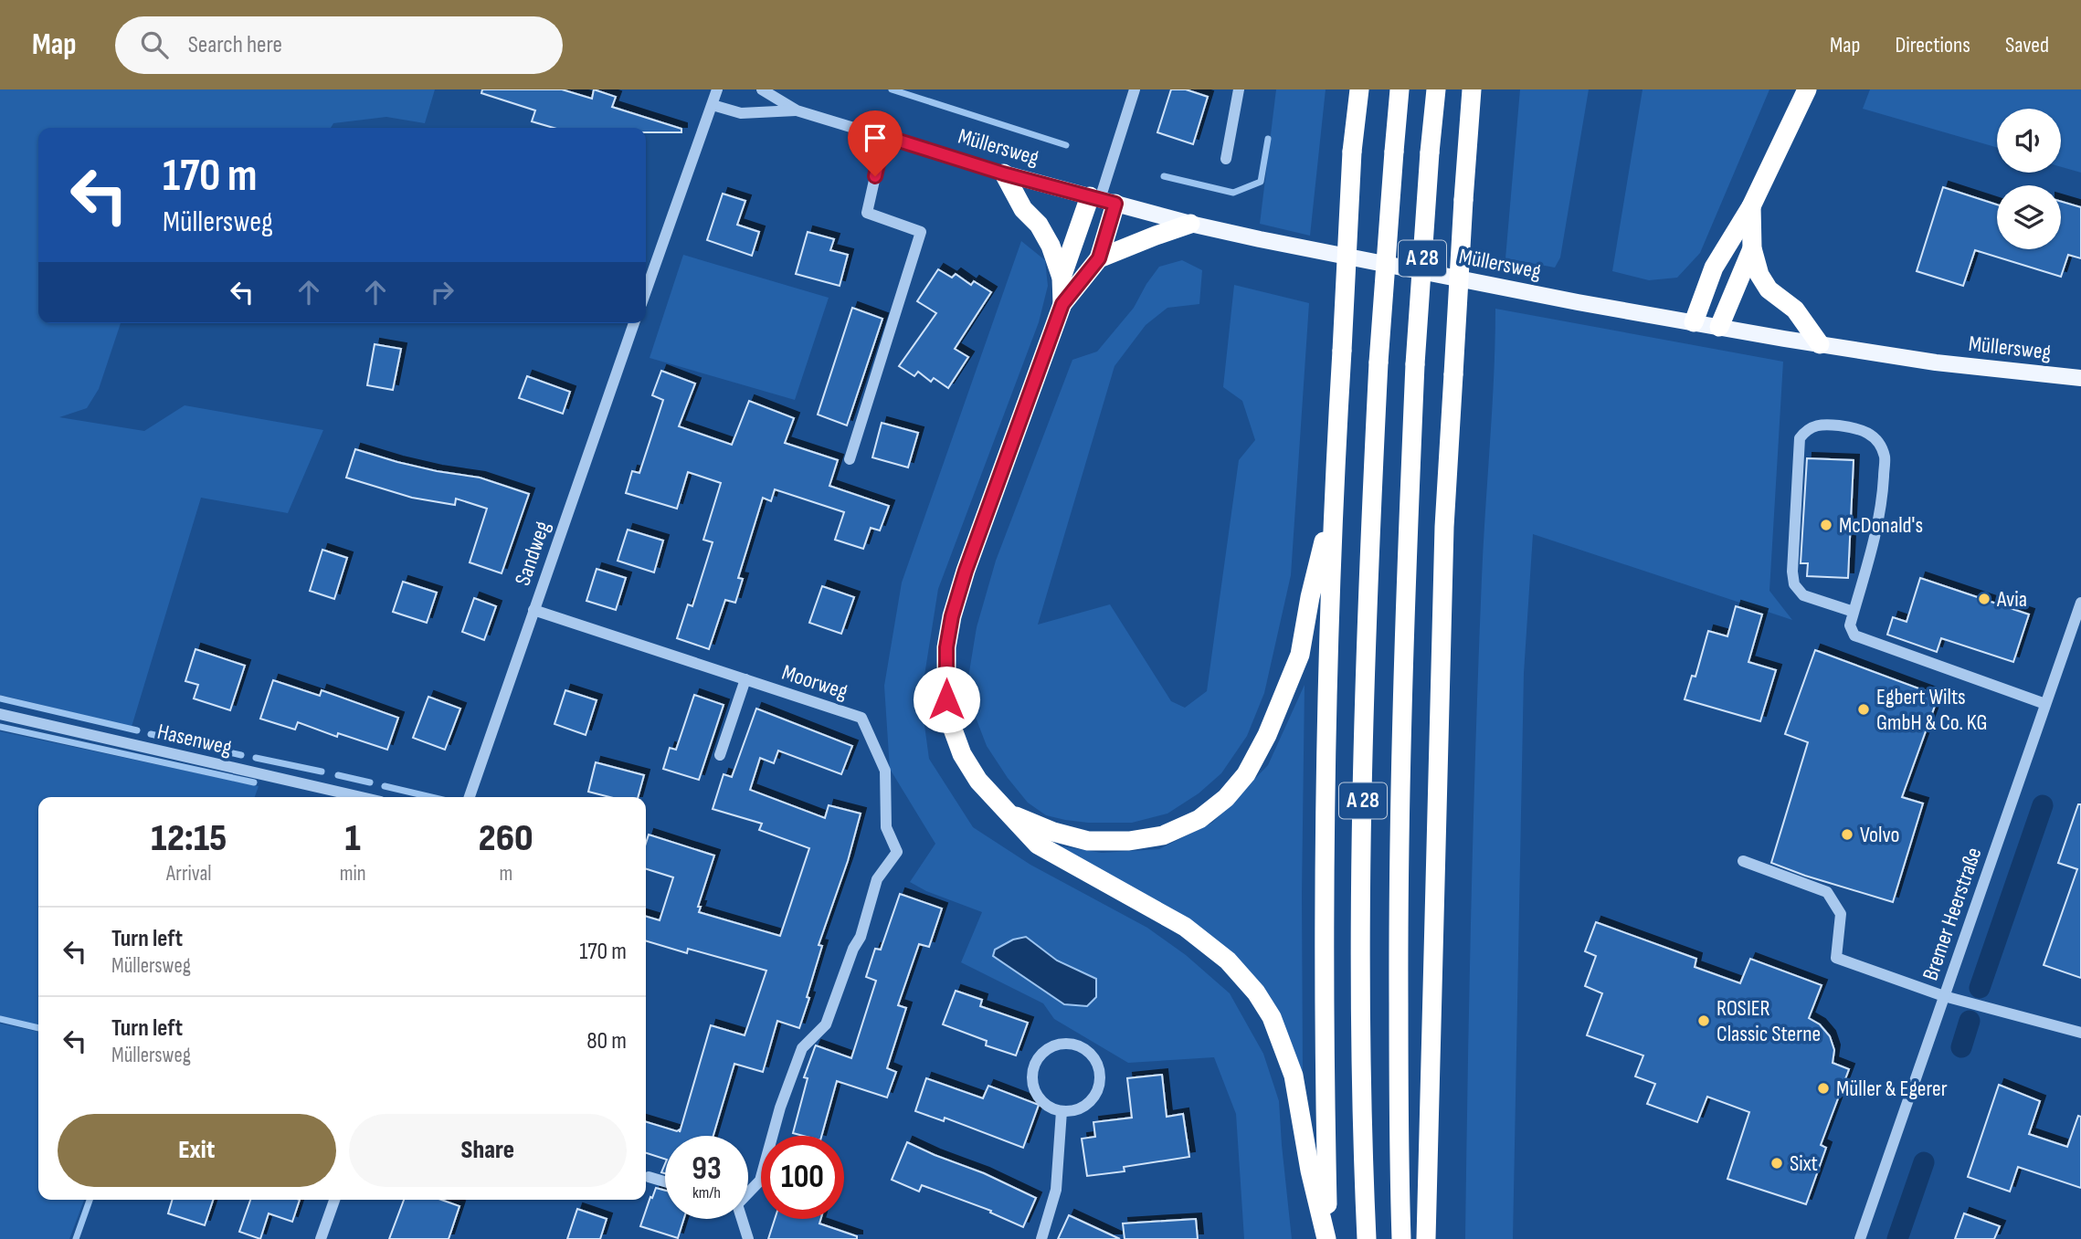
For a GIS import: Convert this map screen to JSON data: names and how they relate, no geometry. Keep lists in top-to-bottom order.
{
  "streets": {
    "highway": ["A 28"],
    "main road": ["Müllersweg"],
    "street": [
      "Sandweg",
      "Moorweg",
      "Hasenweg",
      "Bremer Heerstraße"
    ]
  },
  "crossings": [
    ["Sandweg", "Moorweg"]
  ],
  "places": [
    "McDonald's",
    "Avia",
    "Egbert Wilts GmbH & Co. KG",
    "Volvo",
    "ROSIER Classic Sterne",
    "Müller & Egerer",
    "Sixt"
  ],
  "page": {
    "header": "Map",
    "search": "Search here",
    "nav": ["Map", "Directions", "Saved"],
    "turn": ["170 m", "Müllersweg"],
    "eta": [
      "12:15",
      "Arrival",
      "1",
      "min",
      "260",
      "m"
    ],
    "list": [
      {
        "name": "Turn left",
        "note": "Müllersweg",
        "value": "170 m"
      },
      {
        "name": "Turn left",
        "note": "Müllersweg",
        "value": "80 m"
      }
    ],
    "buttons": ["Exit", "Share"],
    "speed": "93 km/h",
    "limit": "100"
  }
}
